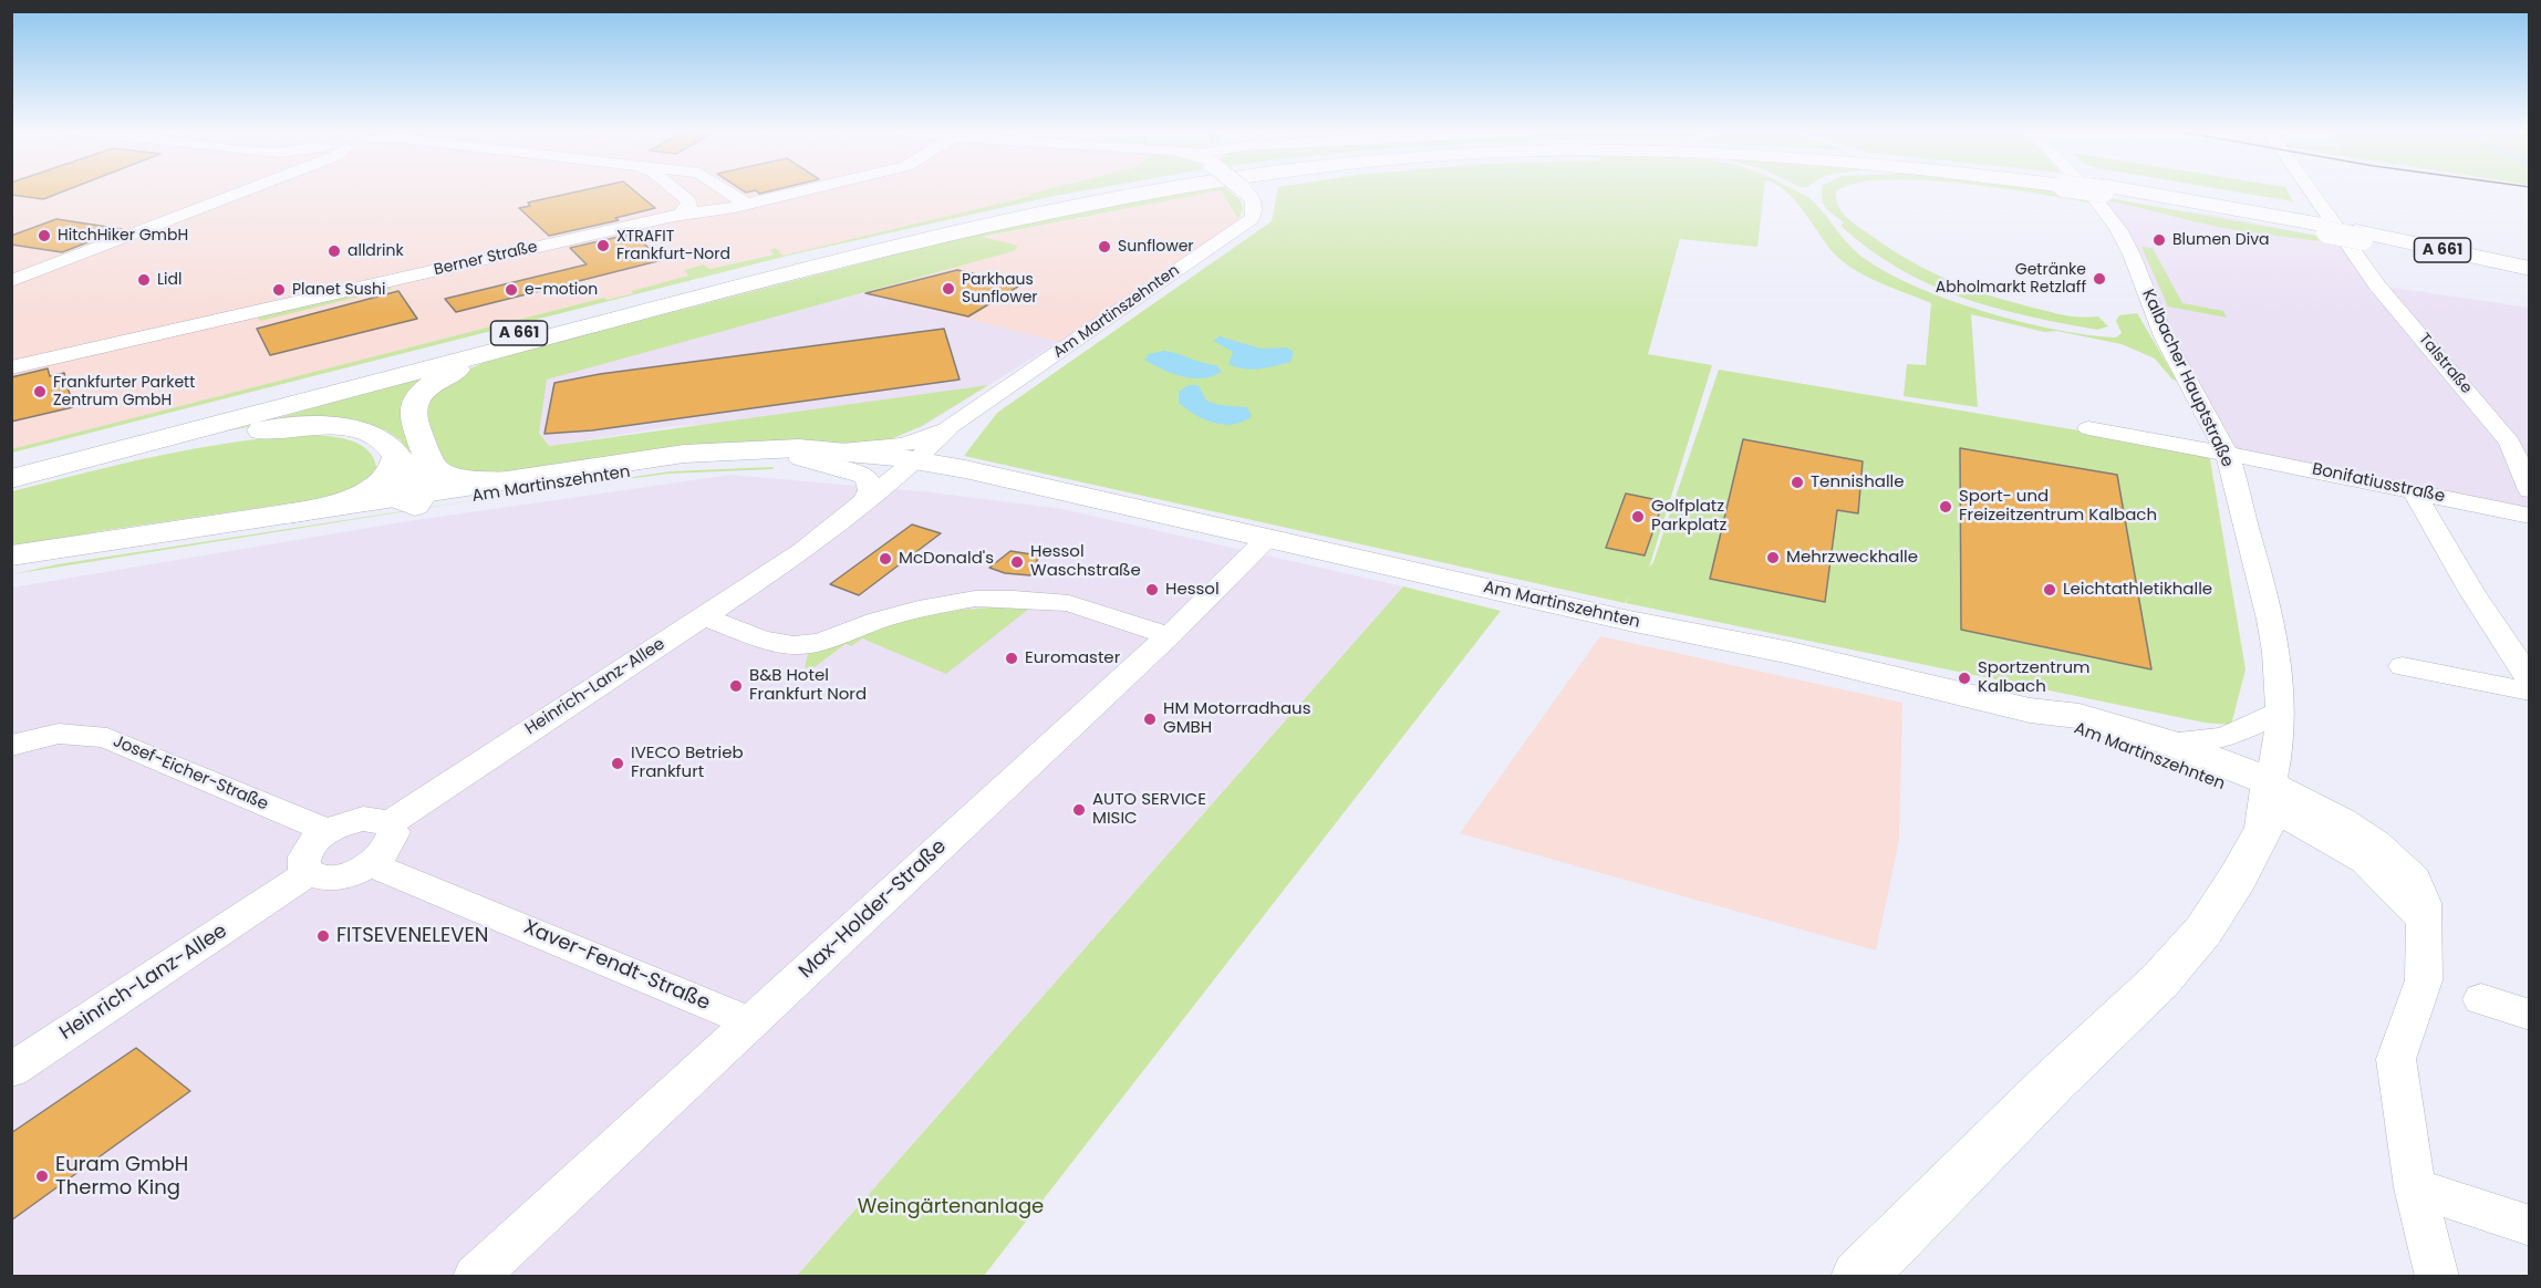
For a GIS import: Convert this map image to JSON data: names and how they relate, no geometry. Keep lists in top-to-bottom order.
{
  "streets": {
    "highway": ["A 661"],
    "main road": ["Am Martinszehnten"],
    "street": [
      "Berner Straße",
      "Talstraße",
      "Kalbacher Hauptstraße",
      "Bonifatiusstraße",
      "Heinrich-Lanz-Allee",
      "Josef-Eicher-Straße",
      "Max-Holder-Straße",
      "Xaver-Fendt-Straße"
    ]
  },
  "crossings": [
    ["A 661", "Am Martinszehnten"],
    ["A 661", "Talstraße"],
    ["Am Martinszehnten", "Kalbacher Hauptstraße"],
    ["Am Martinszehnten", "Heinrich-Lanz-Allee"],
    ["Am Martinszehnten", "Max-Holder-Straße"],
    ["Kalbacher Hauptstraße", "Bonifatiusstraße"],
    ["Max-Holder-Straße", "Xaver-Fendt-Straße"]
  ],
  "parks": ["Weingärtenanlage"],
  "places": [
    "HitchHiker GmbH",
    "Blumen Diva",
    "XTRAFIT Frankfurt-Nord",
    "Sunflower",
    "alldrink",
    "Getränke Abholmarkt Retzlaff",
    "Lidl",
    "Parkhaus Sunflower",
    "Planet Sushi",
    "e-motion",
    "Frankfurter Parkett Zentrum GmbH",
    "Tennishalle",
    "Sport- und Freizeitzentrum Kalbach",
    "Golfplatz Parkplatz",
    "Mehrzweckhalle",
    "McDonald's",
    "Hessol Waschstraße",
    "Hessol",
    "Leichtathletikhalle",
    "Euromaster",
    "Sportzentrum Kalbach",
    "B&B Hotel Frankfurt Nord",
    "HM Motorradhaus GMBH",
    "IVECO Betrieb Frankfurt",
    "AUTO SERVICE MISIC",
    "FITSEVENELEVEN",
    "Euram GmbH Thermo King"
  ]
}
